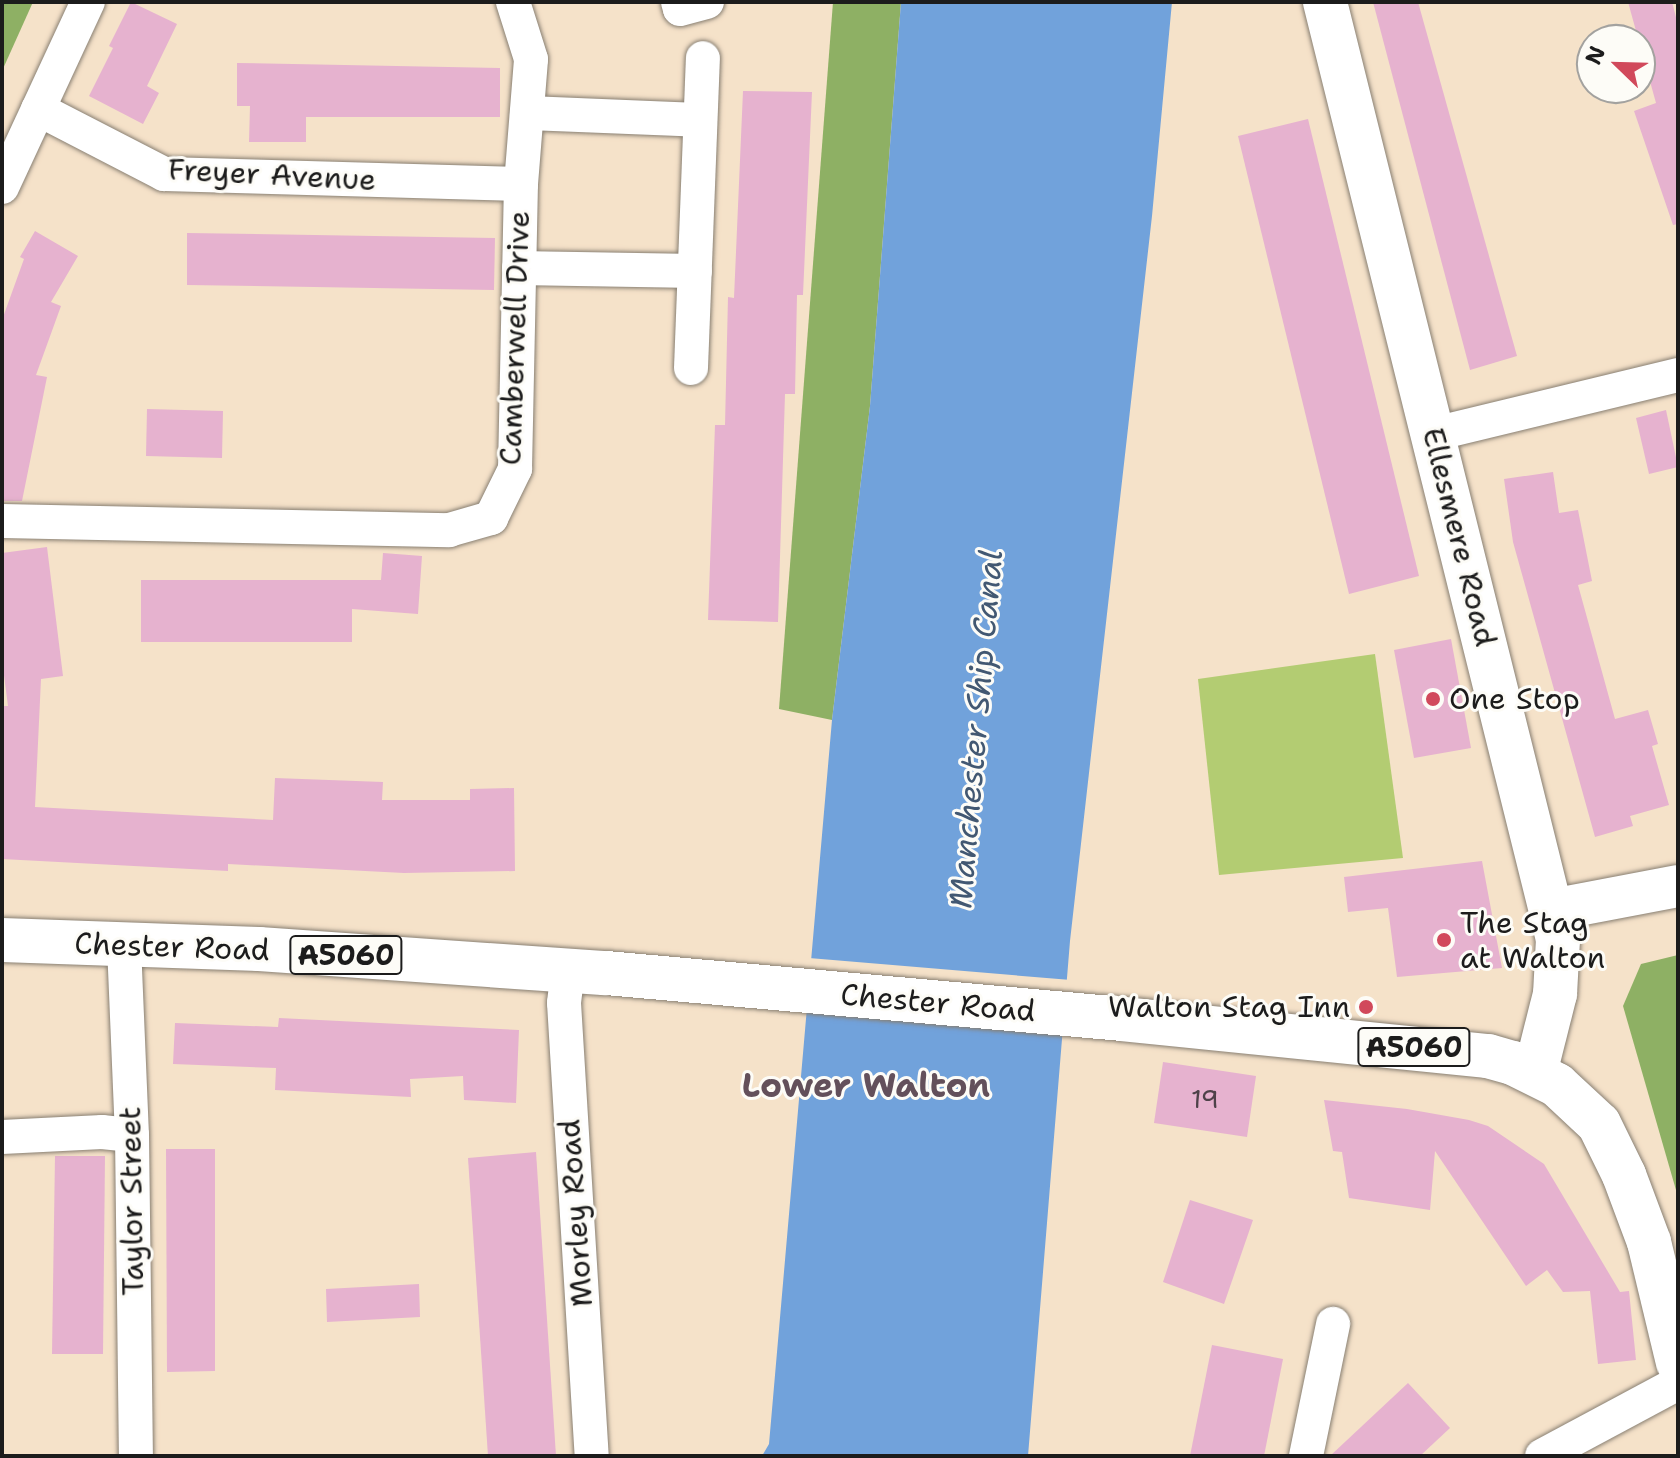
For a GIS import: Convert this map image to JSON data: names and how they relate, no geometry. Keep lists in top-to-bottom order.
{
  "streets": {
    "main road": ["Ellesmere Road", "Chester Road", "A5060"],
    "street": [
      "Freyer Avenue",
      "Camberwell Drive",
      "Taylor Street",
      "Morley Road"
    ]
  },
  "crossings": [
    ["Freyer Avenue", "Camberwell Drive"],
    ["Ellesmere Road", "Chester Road"],
    ["Chester Road", "Taylor Street"],
    ["Chester Road", "Morley Road"]
  ],
  "districts": ["Lower Walton"],
  "water": ["Manchester Ship Canal"],
  "places": ["One Stop", "The Stag at Walton", "Walton Stag Inn"],
  "house_numbers": ["19"],
  "north": "top left"
}
